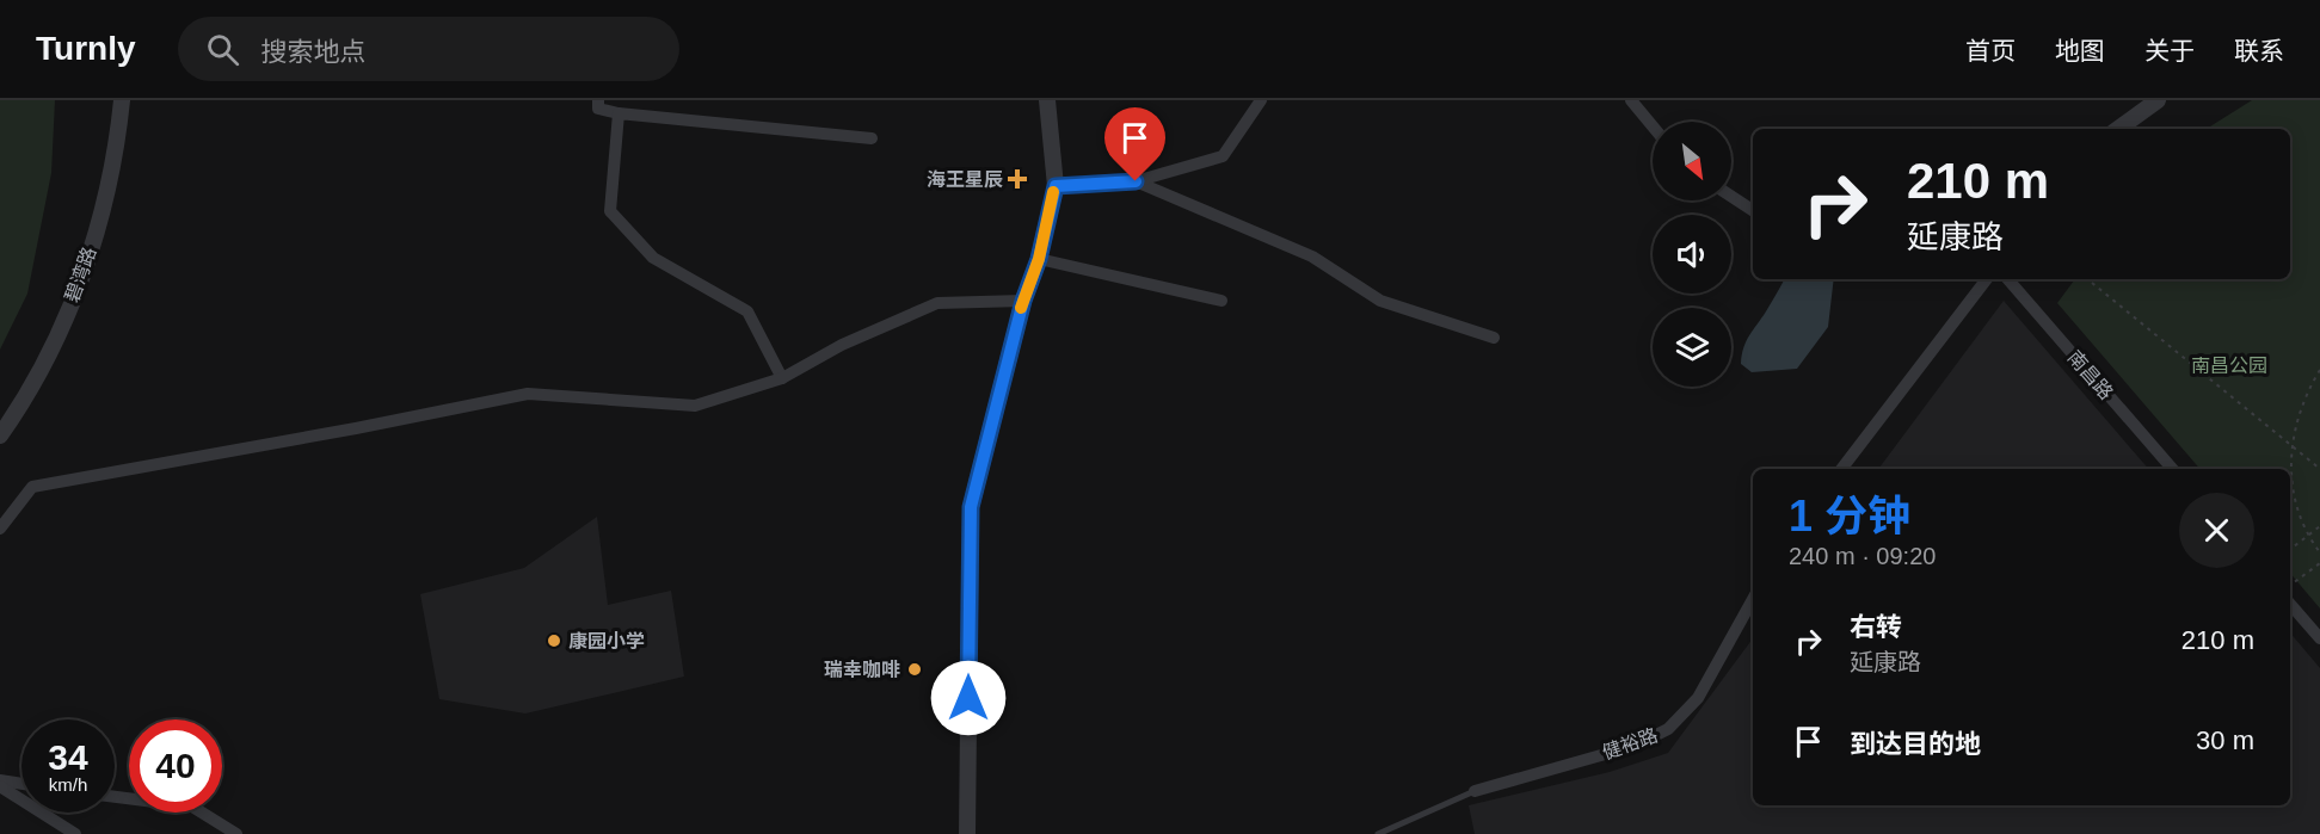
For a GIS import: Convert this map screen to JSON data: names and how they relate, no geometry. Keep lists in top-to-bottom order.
{
  "streets": {
    "street": ["碧湾路", "南昌路", "健裕路"]
  },
  "parks": ["南昌公园"],
  "places": {
    "health": ["海王星辰"],
    "other": ["康园小学", "瑞幸咖啡"]
  },
  "north": "bottom right",
  "page": {
    "header": "Turnly",
    "search": "搜索地点",
    "nav": [
      "首页",
      "地图",
      "关于",
      "联系"
    ],
    "turn": ["210 m", "延康路"],
    "heading": ["1 分钟", "240 m · 09:20"],
    "list": [
      {
        "name": "右转",
        "note": "延康路",
        "value": "210 m"
      },
      {
        "name": "到达目的地",
        "value": "30 m"
      }
    ],
    "speed": "34 km/h",
    "limit": "40"
  }
}
